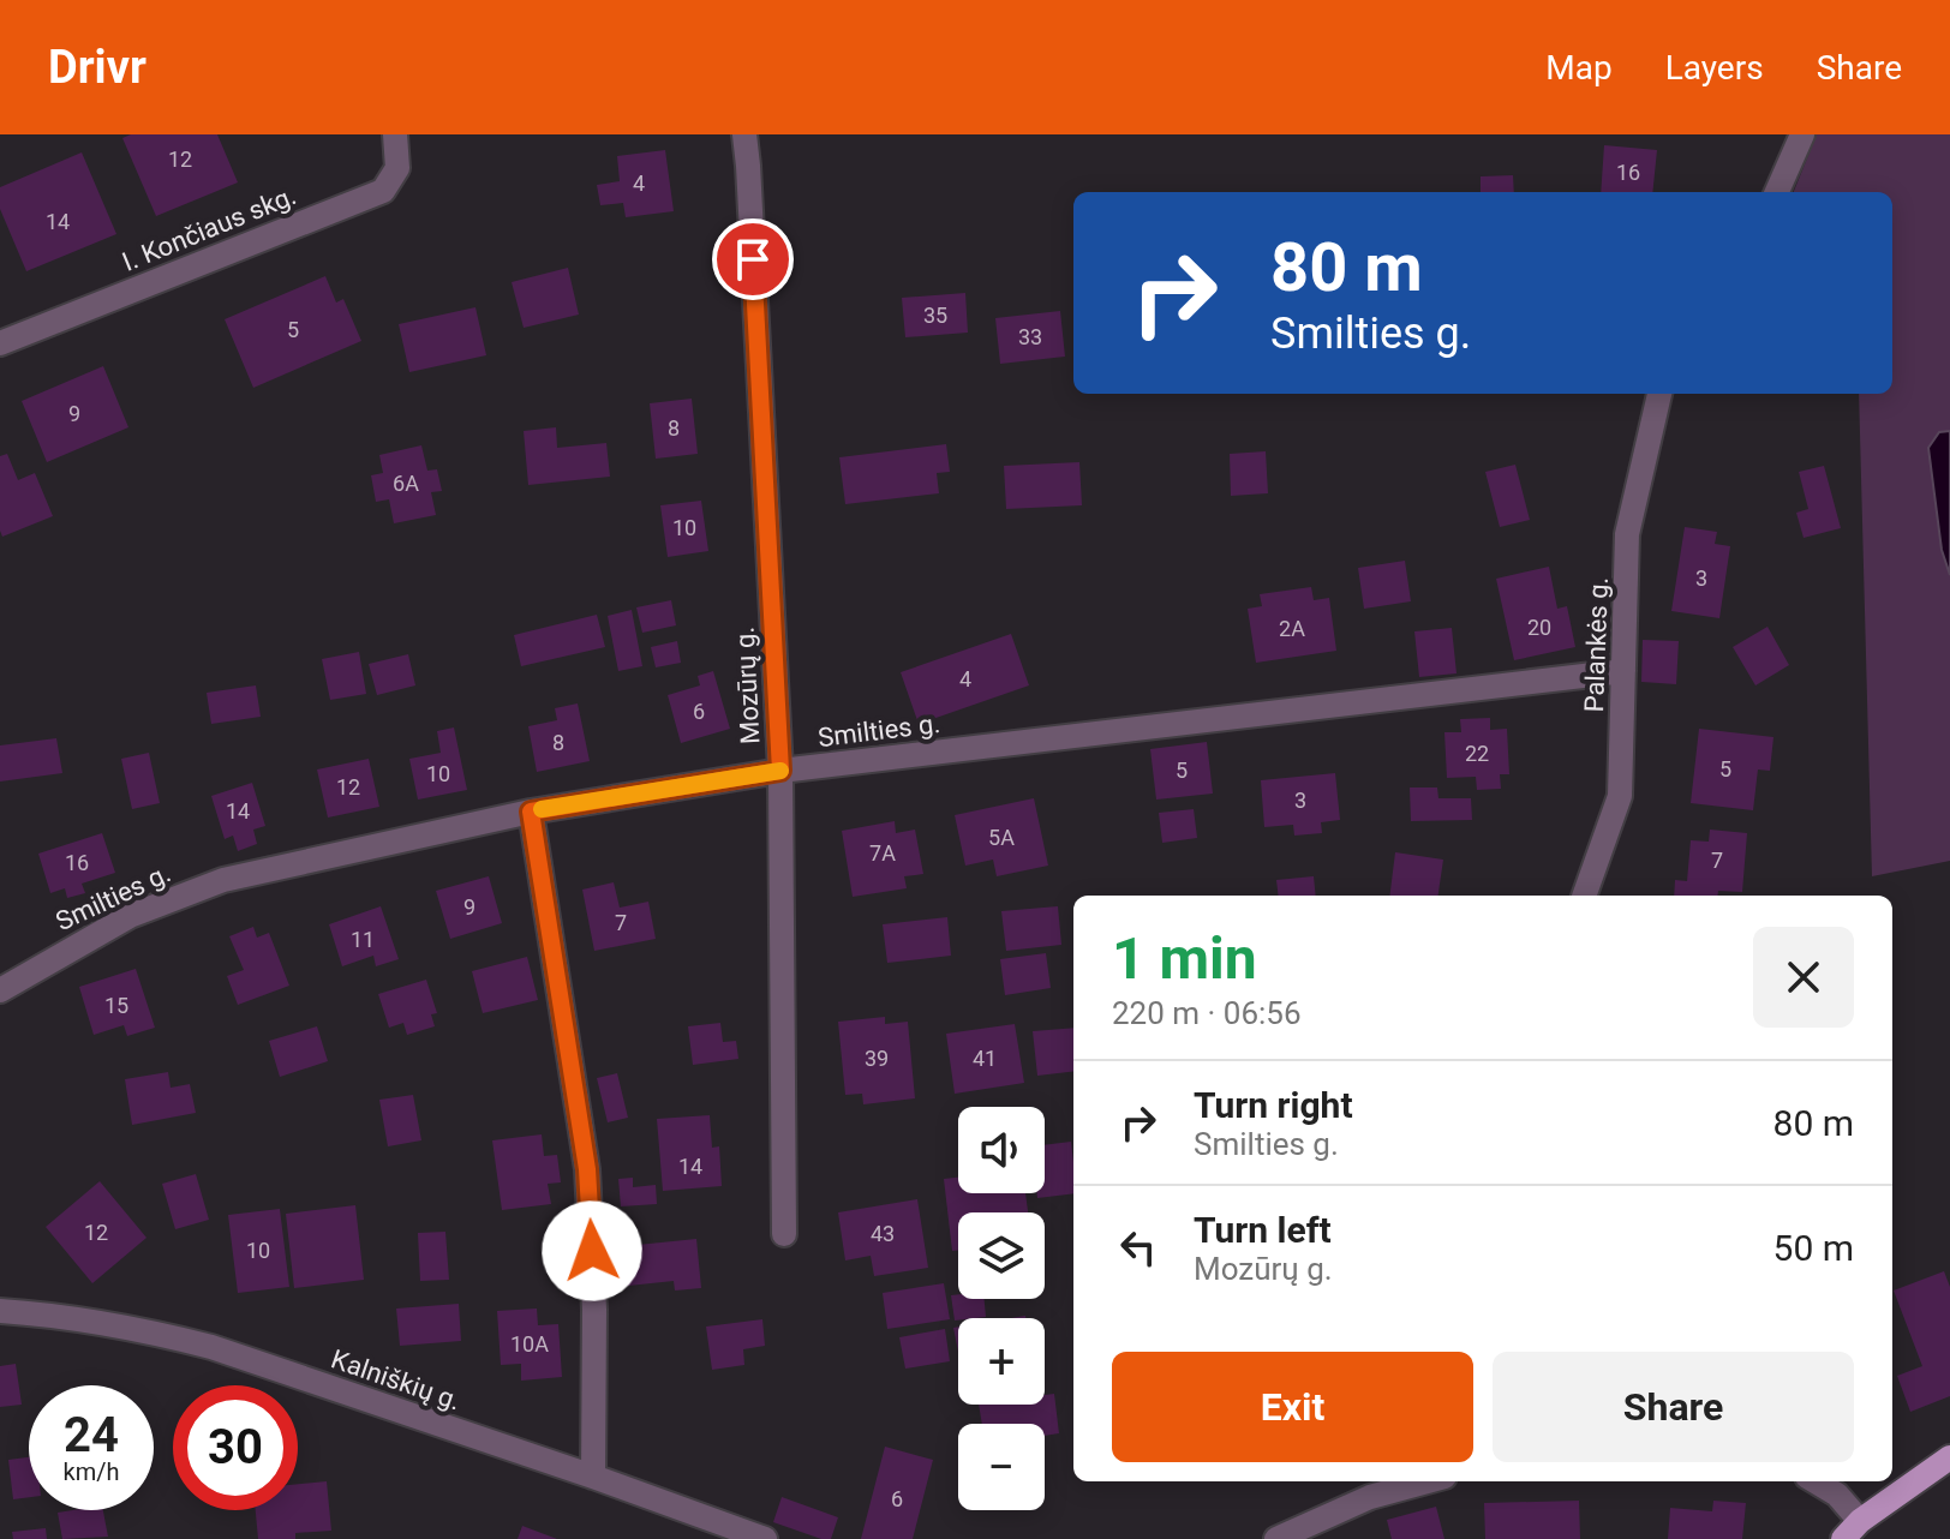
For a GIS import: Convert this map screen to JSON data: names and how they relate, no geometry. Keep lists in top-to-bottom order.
{
  "streets": {
    "street": [
      "I. Končiaus skg.",
      "Palankės g.",
      "Mozūrų g.",
      "Smilties g.",
      "Kalniškių g."
    ]
  },
  "crossings": [
    ["Palankės g.", "Smilties g."],
    ["Mozūrų g.", "Smilties g."]
  ],
  "house_numbers": [
    "12",
    "16",
    "4",
    "14",
    "35",
    "5",
    "33",
    "9",
    "8",
    "6A",
    "10",
    "3",
    "20",
    "2A",
    "4",
    "6",
    "8",
    "22",
    "5",
    "5",
    "10",
    "12",
    "3",
    "14",
    "5A",
    "7A",
    "7",
    "16",
    "9",
    "7",
    "11",
    "15",
    "39",
    "41",
    "14",
    "12",
    "43",
    "10",
    "10A",
    "6"
  ],
  "page": {
    "header": "Drivr",
    "nav": ["Map", "Layers", "Share"],
    "turn": ["80 m", "Smilties g."],
    "heading": ["1 min", "220 m · 06:56"],
    "list": [
      {
        "name": "Turn right",
        "note": "Smilties g.",
        "value": "80 m"
      },
      {
        "name": "Turn left",
        "note": "Mozūrų g.",
        "value": "50 m"
      }
    ],
    "map_buttons": ["+", "−"],
    "buttons": ["Exit", "Share"],
    "speed": "24 km/h",
    "limit": "30"
  }
}
